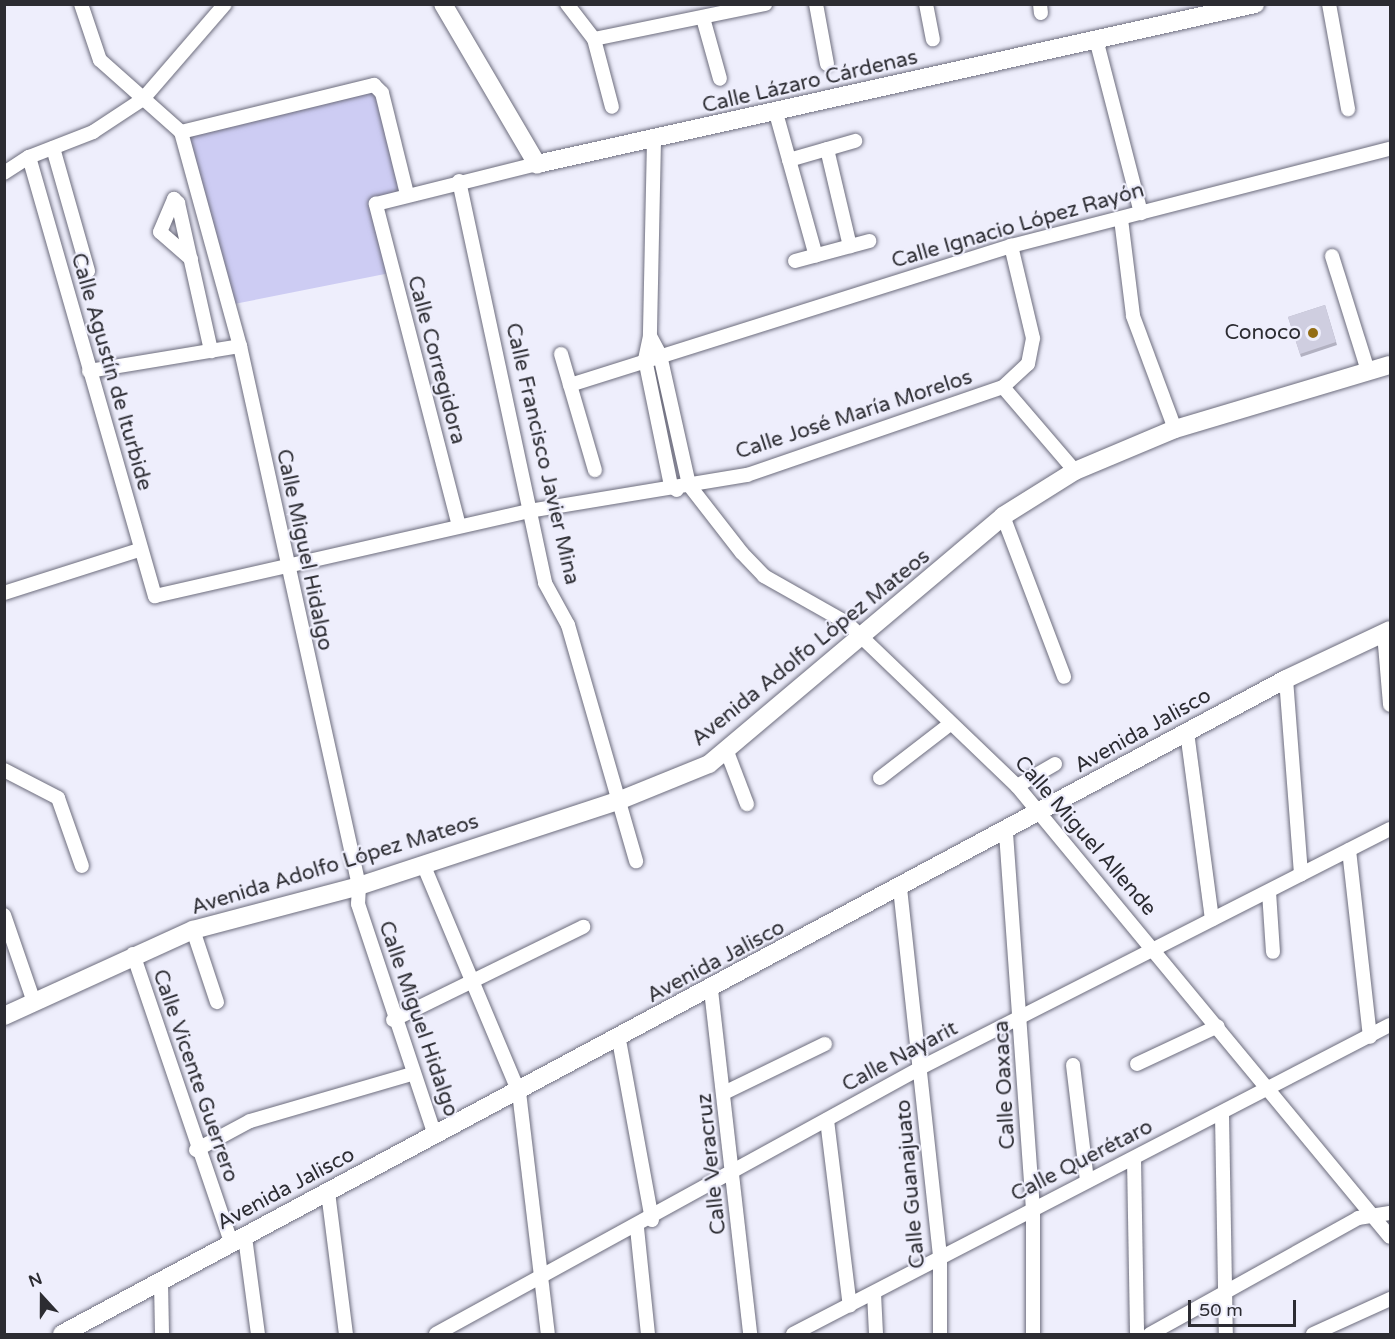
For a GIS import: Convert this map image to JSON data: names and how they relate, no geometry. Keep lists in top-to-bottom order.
{
  "streets": {
    "main road": ["Calle Lázaro Cárdenas", "Avenida Adolfo López Mateos", "Avenida Jalisco"],
    "street": [
      "Calle Ignacio López Rayón",
      "Calle Corregidora",
      "Calle Agustín de Iturbide",
      "Calle José María Morelos",
      "Calle Francisco Javier Mina",
      "Calle Miguel Hidalgo",
      "Calle Miguel Allende",
      "Calle Nayarit",
      "Calle Vicente Guerrero",
      "Calle Oaxaca",
      "Calle Querétaro",
      "Calle Veracruz",
      "Calle Guanajuato"
    ]
  },
  "crossings": [
    ["Calle Lázaro Cárdenas", "Calle Corregidora"],
    ["Calle Lázaro Cárdenas", "Calle Francisco Javier Mina"],
    ["Calle Lázaro Cárdenas", "Calle Miguel Allende"],
    ["Calle Ignacio López Rayón", "Calle José María Morelos"],
    ["Calle Ignacio López Rayón", "Calle Miguel Allende"],
    ["Calle Corregidora", "Calle José María Morelos"],
    ["Calle Agustín de Iturbide", "Calle José María Morelos"],
    ["Calle José María Morelos", "Calle Francisco Javier Mina"],
    ["Calle José María Morelos", "Calle Miguel Hidalgo"],
    ["Calle José María Morelos", "Avenida Adolfo López Mateos"],
    ["Calle José María Morelos", "Calle Miguel Allende"],
    ["Calle Francisco Javier Mina", "Avenida Adolfo López Mateos"],
    ["Calle Miguel Hidalgo", "Avenida Adolfo López Mateos"],
    ["Calle Miguel Hidalgo", "Avenida Jalisco"],
    ["Avenida Adolfo López Mateos", "Calle Miguel Allende"],
    ["Avenida Adolfo López Mateos", "Calle Vicente Guerrero"],
    ["Avenida Jalisco", "Calle Miguel Allende"],
    ["Avenida Jalisco", "Calle Vicente Guerrero"],
    ["Avenida Jalisco", "Calle Oaxaca"],
    ["Avenida Jalisco", "Calle Veracruz"],
    ["Avenida Jalisco", "Calle Guanajuato"],
    ["Calle Miguel Allende", "Calle Nayarit"],
    ["Calle Miguel Allende", "Calle Querétaro"],
    ["Calle Nayarit", "Calle Oaxaca"],
    ["Calle Nayarit", "Calle Veracruz"],
    ["Calle Nayarit", "Calle Guanajuato"],
    ["Calle Oaxaca", "Calle Querétaro"],
    ["Calle Querétaro", "Calle Guanajuato"]
  ],
  "places": ["Conoco"],
  "scale_bar": "50 m",
  "north": "top"
}
